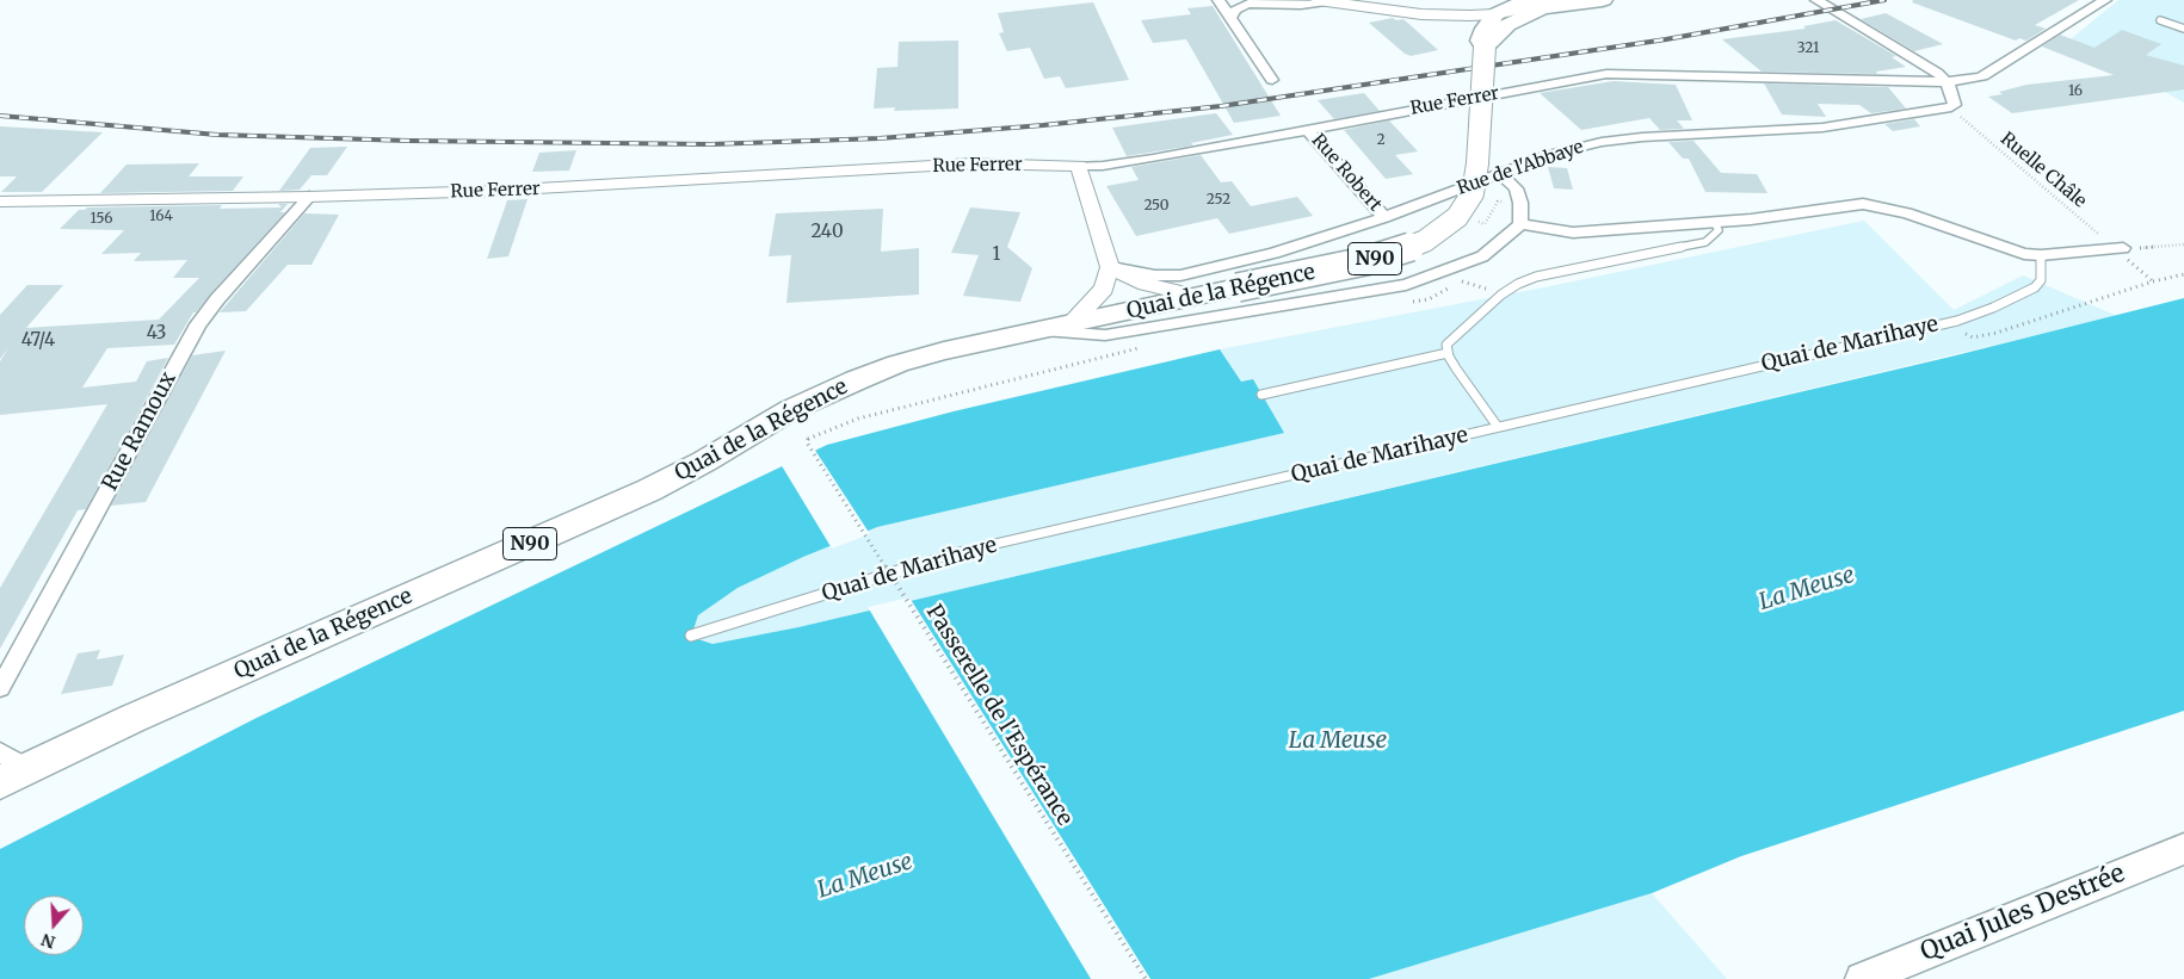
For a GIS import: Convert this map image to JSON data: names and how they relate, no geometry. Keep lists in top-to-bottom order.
{
  "streets": {
    "main road": ["N90", "Quai de la Régence", "Quai Jules Destrée"],
    "street": [
      "Rue Ferrer",
      "Rue de l'Abbaye",
      "Rue Robert",
      "Rue Ramoux"
    ],
    "lane": ["Quai de Marihaye"],
    "path": ["Ruelle Châle", "Passerelle de l'Espérance"]
  },
  "crossings": [
    ["Rue Ferrer", "Rue Robert"],
    ["Rue Ferrer", "Rue Ramoux"],
    ["Rue de l'Abbaye", "Ruelle Châle"],
    ["Rue de l'Abbaye", "Rue Robert"],
    ["N90", "Quai de la Régence"]
  ],
  "water": ["La Meuse"],
  "house_numbers": [
    "321",
    "16",
    "2",
    "252",
    "250",
    "164",
    "156",
    "240",
    "1",
    "43",
    "47/4"
  ],
  "north": "bottom"
}
